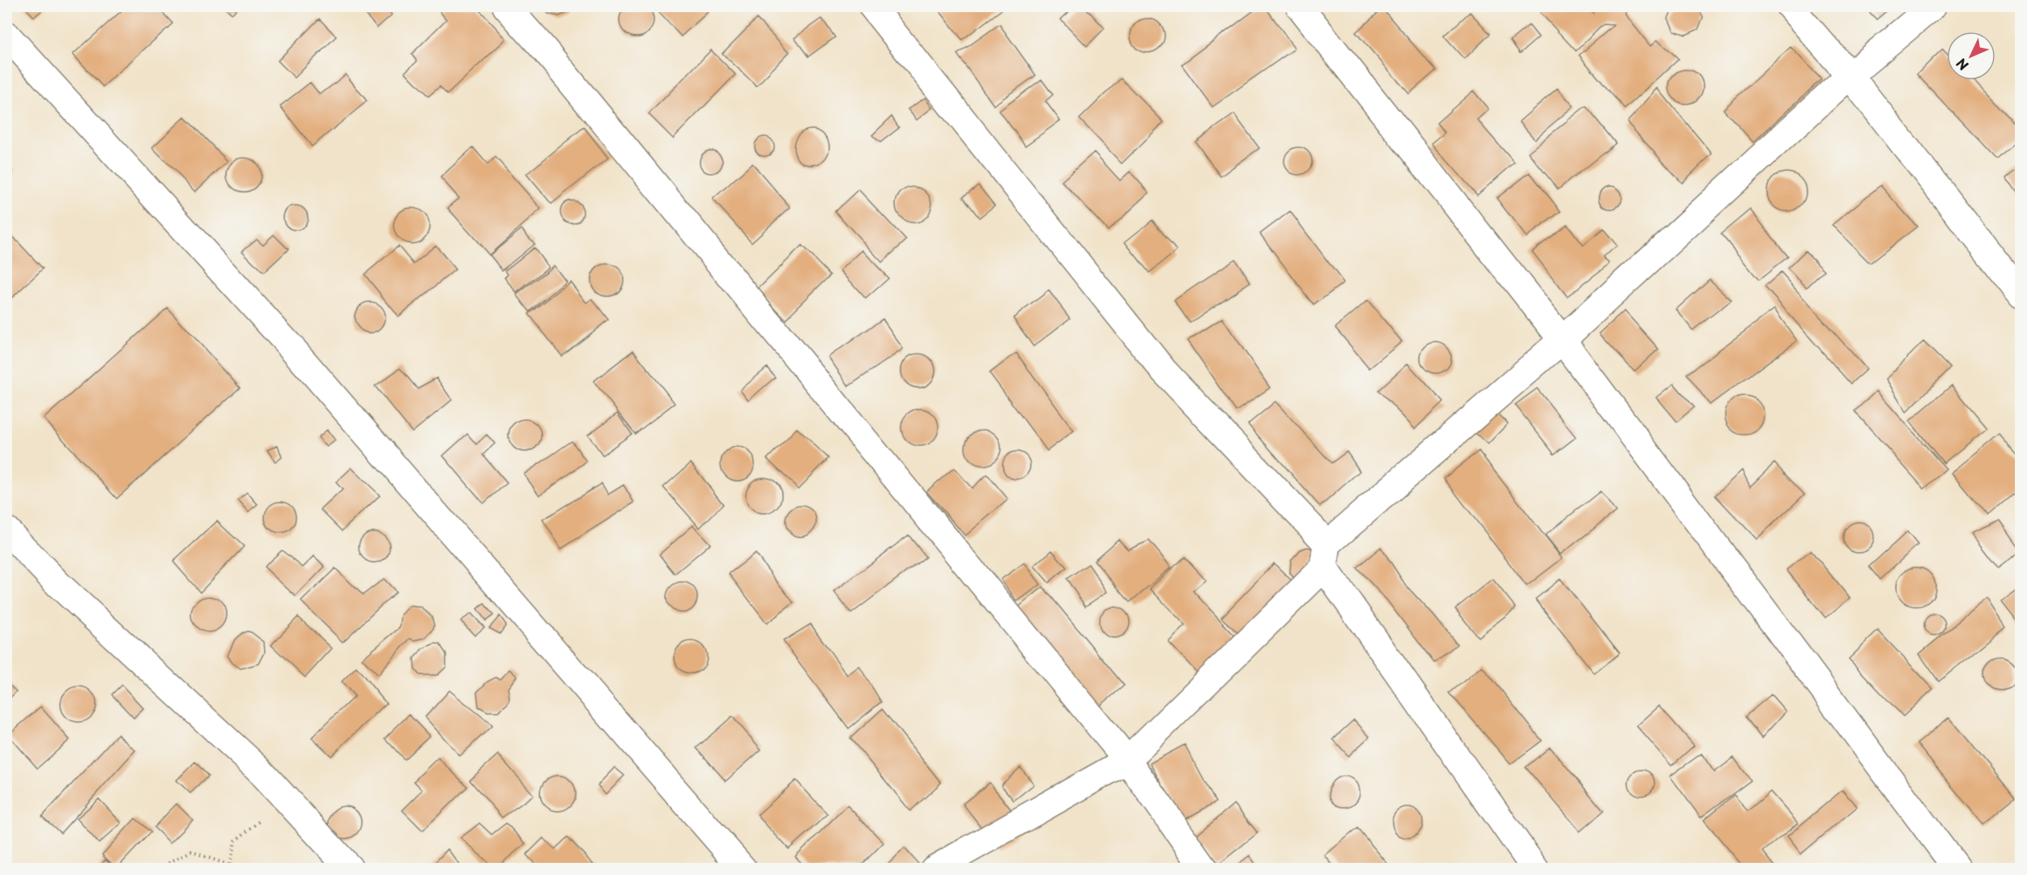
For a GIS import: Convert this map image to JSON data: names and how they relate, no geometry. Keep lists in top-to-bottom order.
{
  "north": "bottom left"
}
